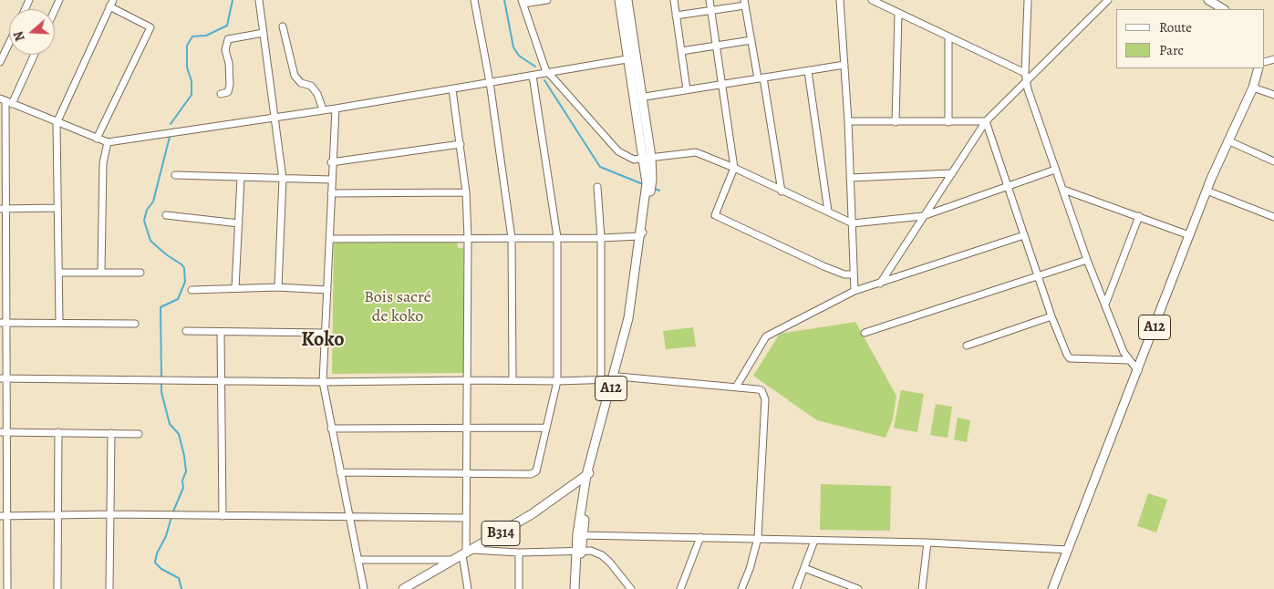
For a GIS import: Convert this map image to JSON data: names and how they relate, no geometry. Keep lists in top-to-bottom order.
{
  "streets": {
    "main road": ["A12", "B314"]
  },
  "crossings": [
    ["A12", "B314"]
  ],
  "districts": ["Koko"],
  "parks": ["Bois sacré de koko"],
  "legend": ["Route", "Parc"],
  "north": "left"
}
